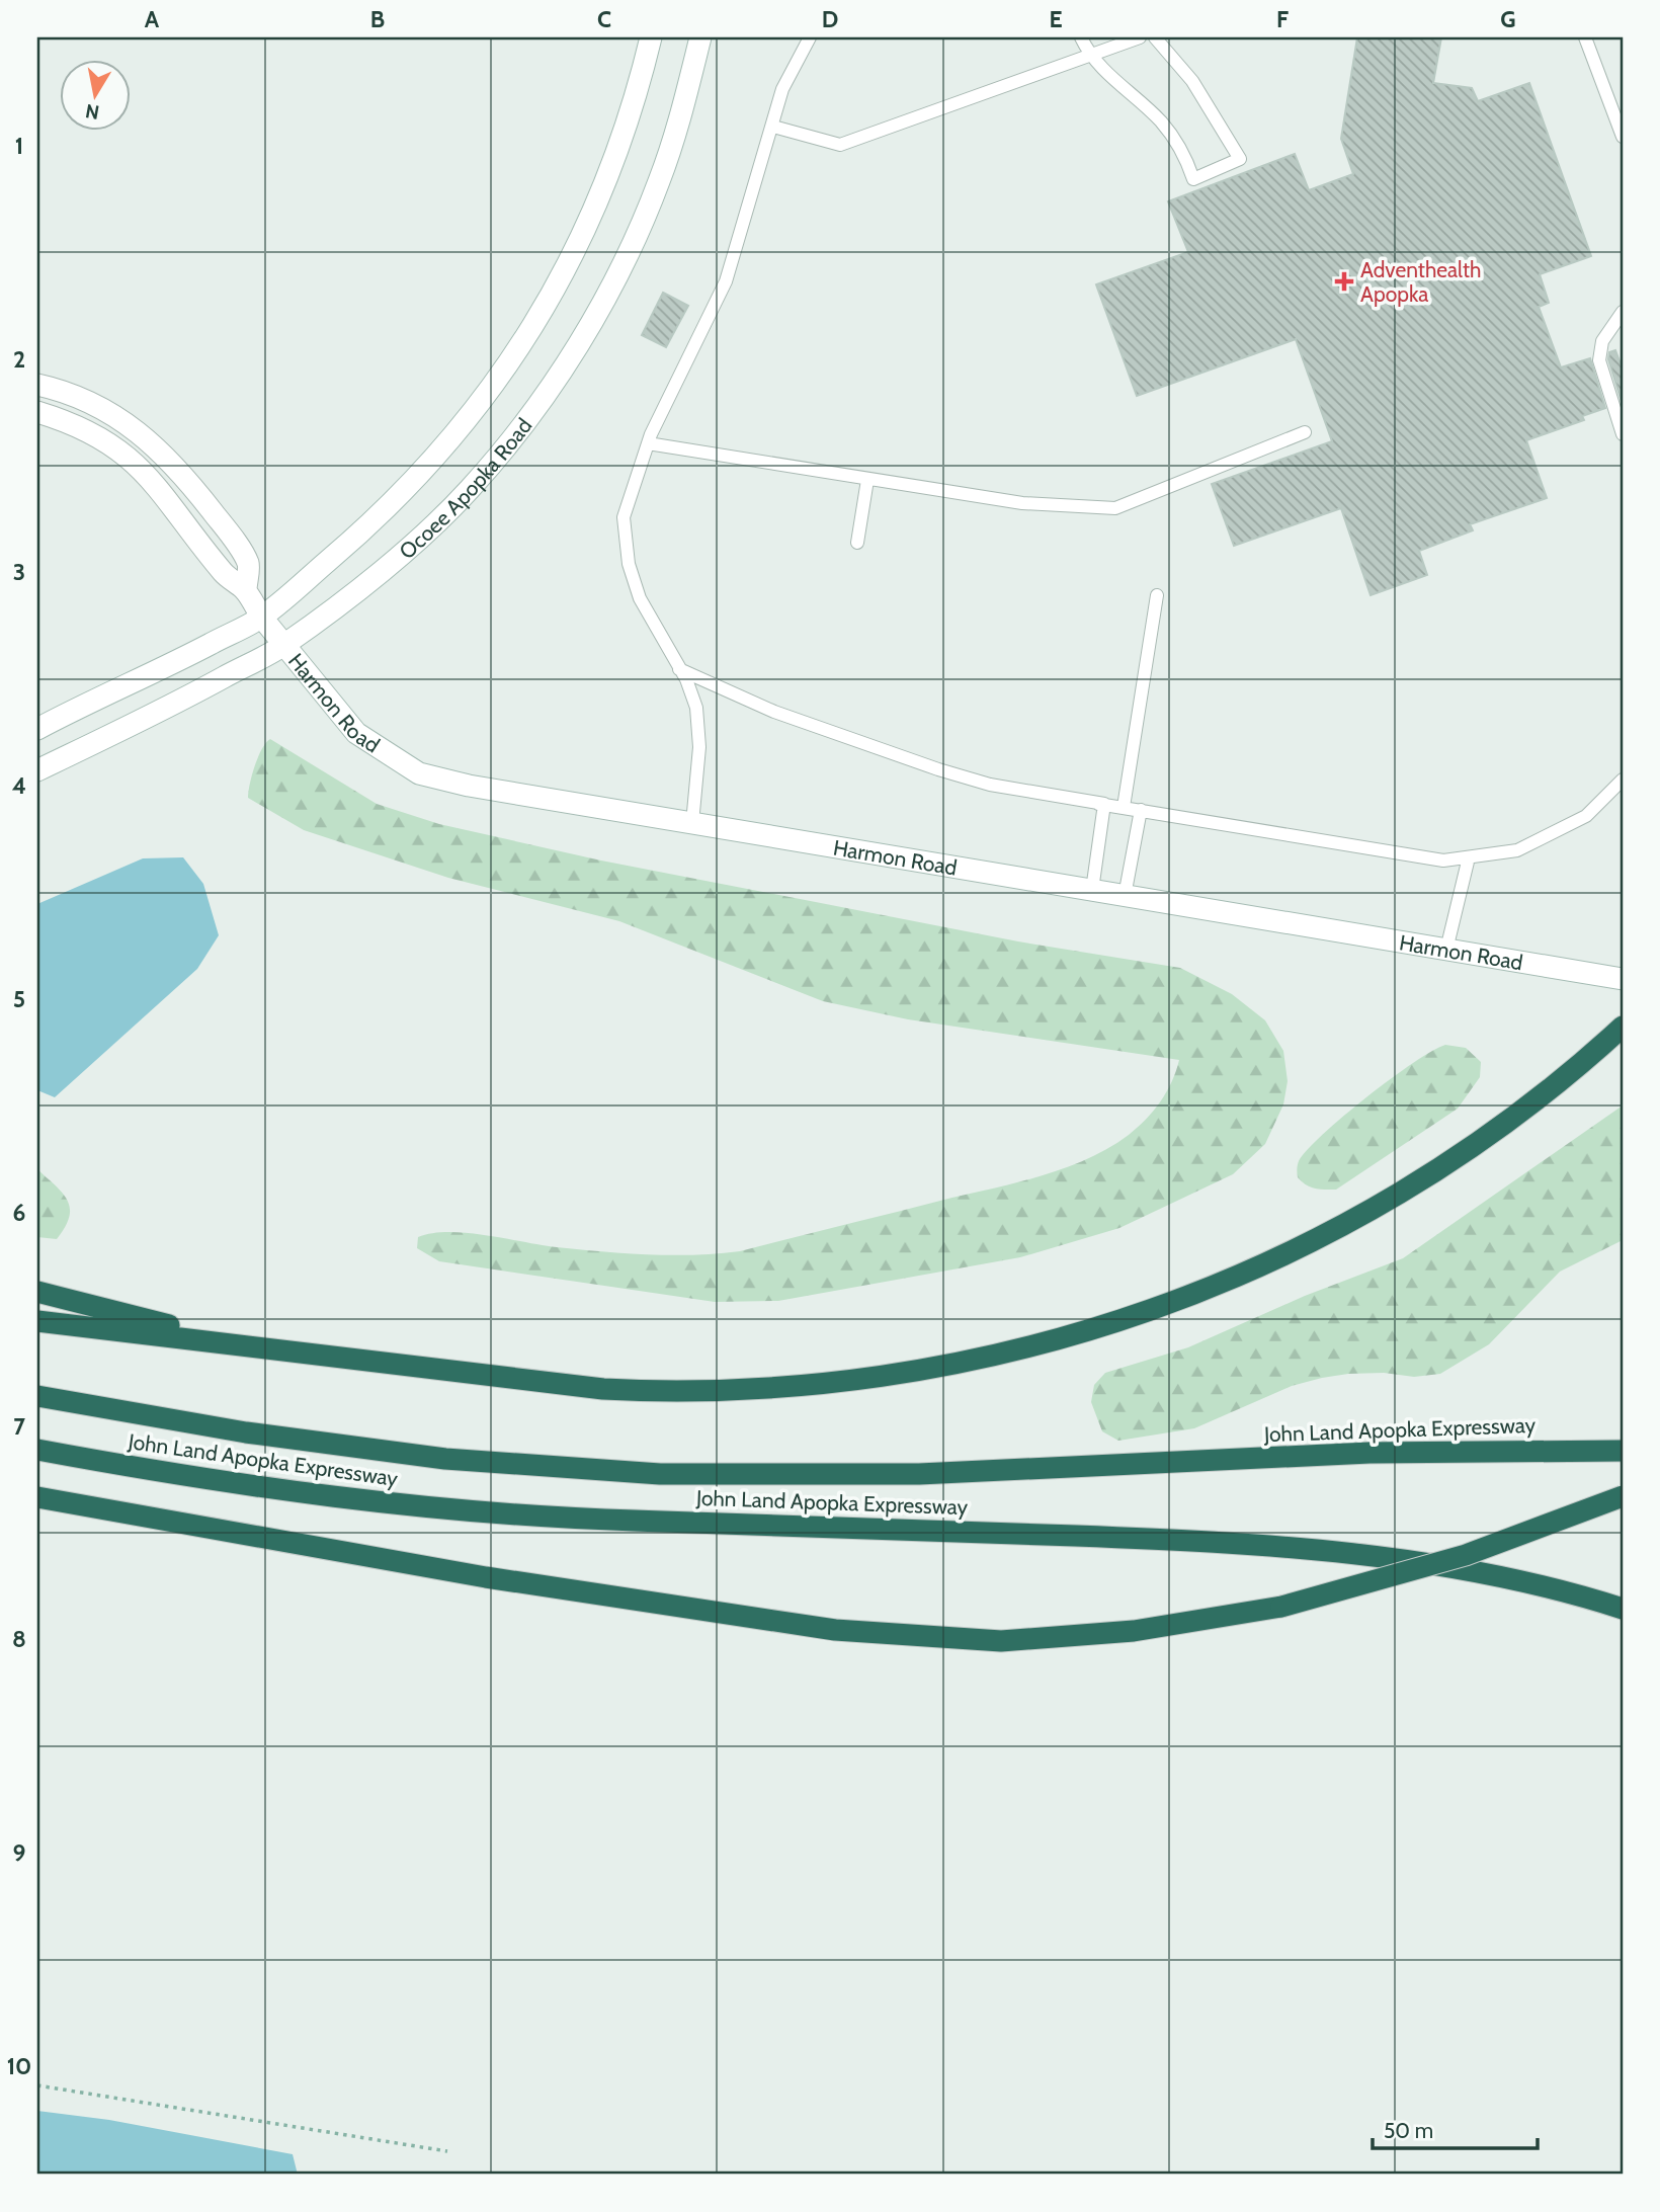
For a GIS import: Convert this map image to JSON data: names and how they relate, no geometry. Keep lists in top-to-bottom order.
{
  "streets": {
    "highway": ["John Land Apopka Expressway"],
    "street": ["Ocoee Apopka Road", "Harmon Road"]
  },
  "crossings": [
    ["Ocoee Apopka Road", "Harmon Road"]
  ],
  "places": {
    "health": ["Adventhealth Apopka"]
  },
  "scale_bar": "50 m",
  "north": "bottom",
  "grid": {
    "columns": [
      "A",
      "B",
      "C",
      "D",
      "E",
      "F",
      "G"
    ],
    "rows": [
      "1",
      "2",
      "3",
      "4",
      "5",
      "6",
      "7",
      "8",
      "9",
      "10"
    ]
  }
}
